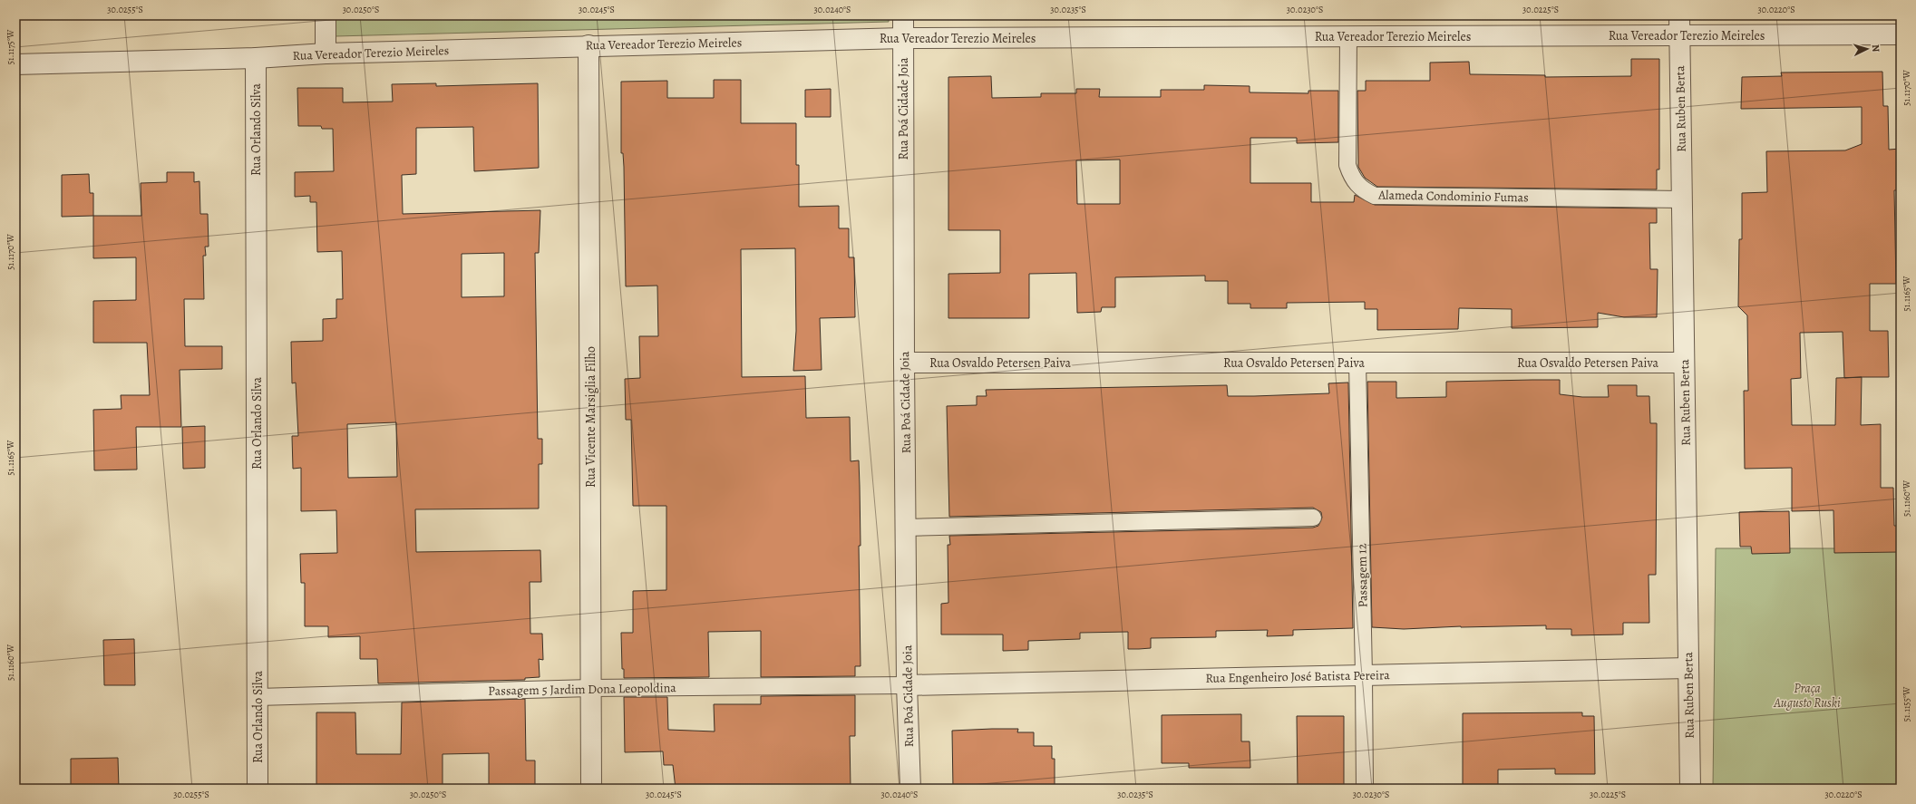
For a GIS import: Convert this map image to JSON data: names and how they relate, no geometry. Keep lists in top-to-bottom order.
{
  "streets": {
    "street": [
      "Rua Vereador Terezio Meireles",
      "Rua Poá Cidade Joia",
      "Rua Ruben Berta",
      "Rua Orlando Silva",
      "Rua Osvaldo Petersen Paiva",
      "Rua Vicente Marsiglia Filho",
      "Rua Engenheiro José Batista Pereira"
    ],
    "lane": ["Alameda Condominio Fumas", "Passagem 12", "Passagem 5 Jardim Dona Leopoldina"]
  },
  "crossings": [
    ["Rua Vereador Terezio Meireles", "Rua Poá Cidade Joia"],
    ["Rua Vereador Terezio Meireles", "Rua Ruben Berta"],
    ["Rua Vereador Terezio Meireles", "Rua Orlando Silva"],
    ["Rua Vereador Terezio Meireles", "Alameda Condominio Fumas"],
    ["Rua Vereador Terezio Meireles", "Rua Vicente Marsiglia Filho"],
    ["Rua Poá Cidade Joia", "Rua Osvaldo Petersen Paiva"],
    ["Rua Poá Cidade Joia", "Rua Engenheiro José Batista Pereira"],
    ["Rua Poá Cidade Joia", "Passagem 5 Jardim Dona Leopoldina"],
    ["Rua Ruben Berta", "Alameda Condominio Fumas"],
    ["Rua Ruben Berta", "Rua Osvaldo Petersen Paiva"],
    ["Rua Ruben Berta", "Rua Engenheiro José Batista Pereira"],
    ["Rua Orlando Silva", "Passagem 5 Jardim Dona Leopoldina"],
    ["Rua Osvaldo Petersen Paiva", "Passagem 12"],
    ["Rua Vicente Marsiglia Filho", "Passagem 5 Jardim Dona Leopoldina"],
    ["Passagem 12", "Rua Engenheiro José Batista Pereira"],
    ["Rua Engenheiro José Batista Pereira", "Passagem 5 Jardim Dona Leopoldina"]
  ],
  "parks": ["Praça Augusto Ruski"],
  "north": "right",
  "coordinates": [
    "30.0255°S",
    "30.0250°S",
    "30.0245°S",
    "30.0240°S",
    "30.0235°S",
    "30.0230°S",
    "30.0225°S",
    "30.0220°S",
    "51.1175°W",
    "51.1170°W",
    "51.1165°W",
    "51.1160°W",
    "51.1155°W"
  ]
}
